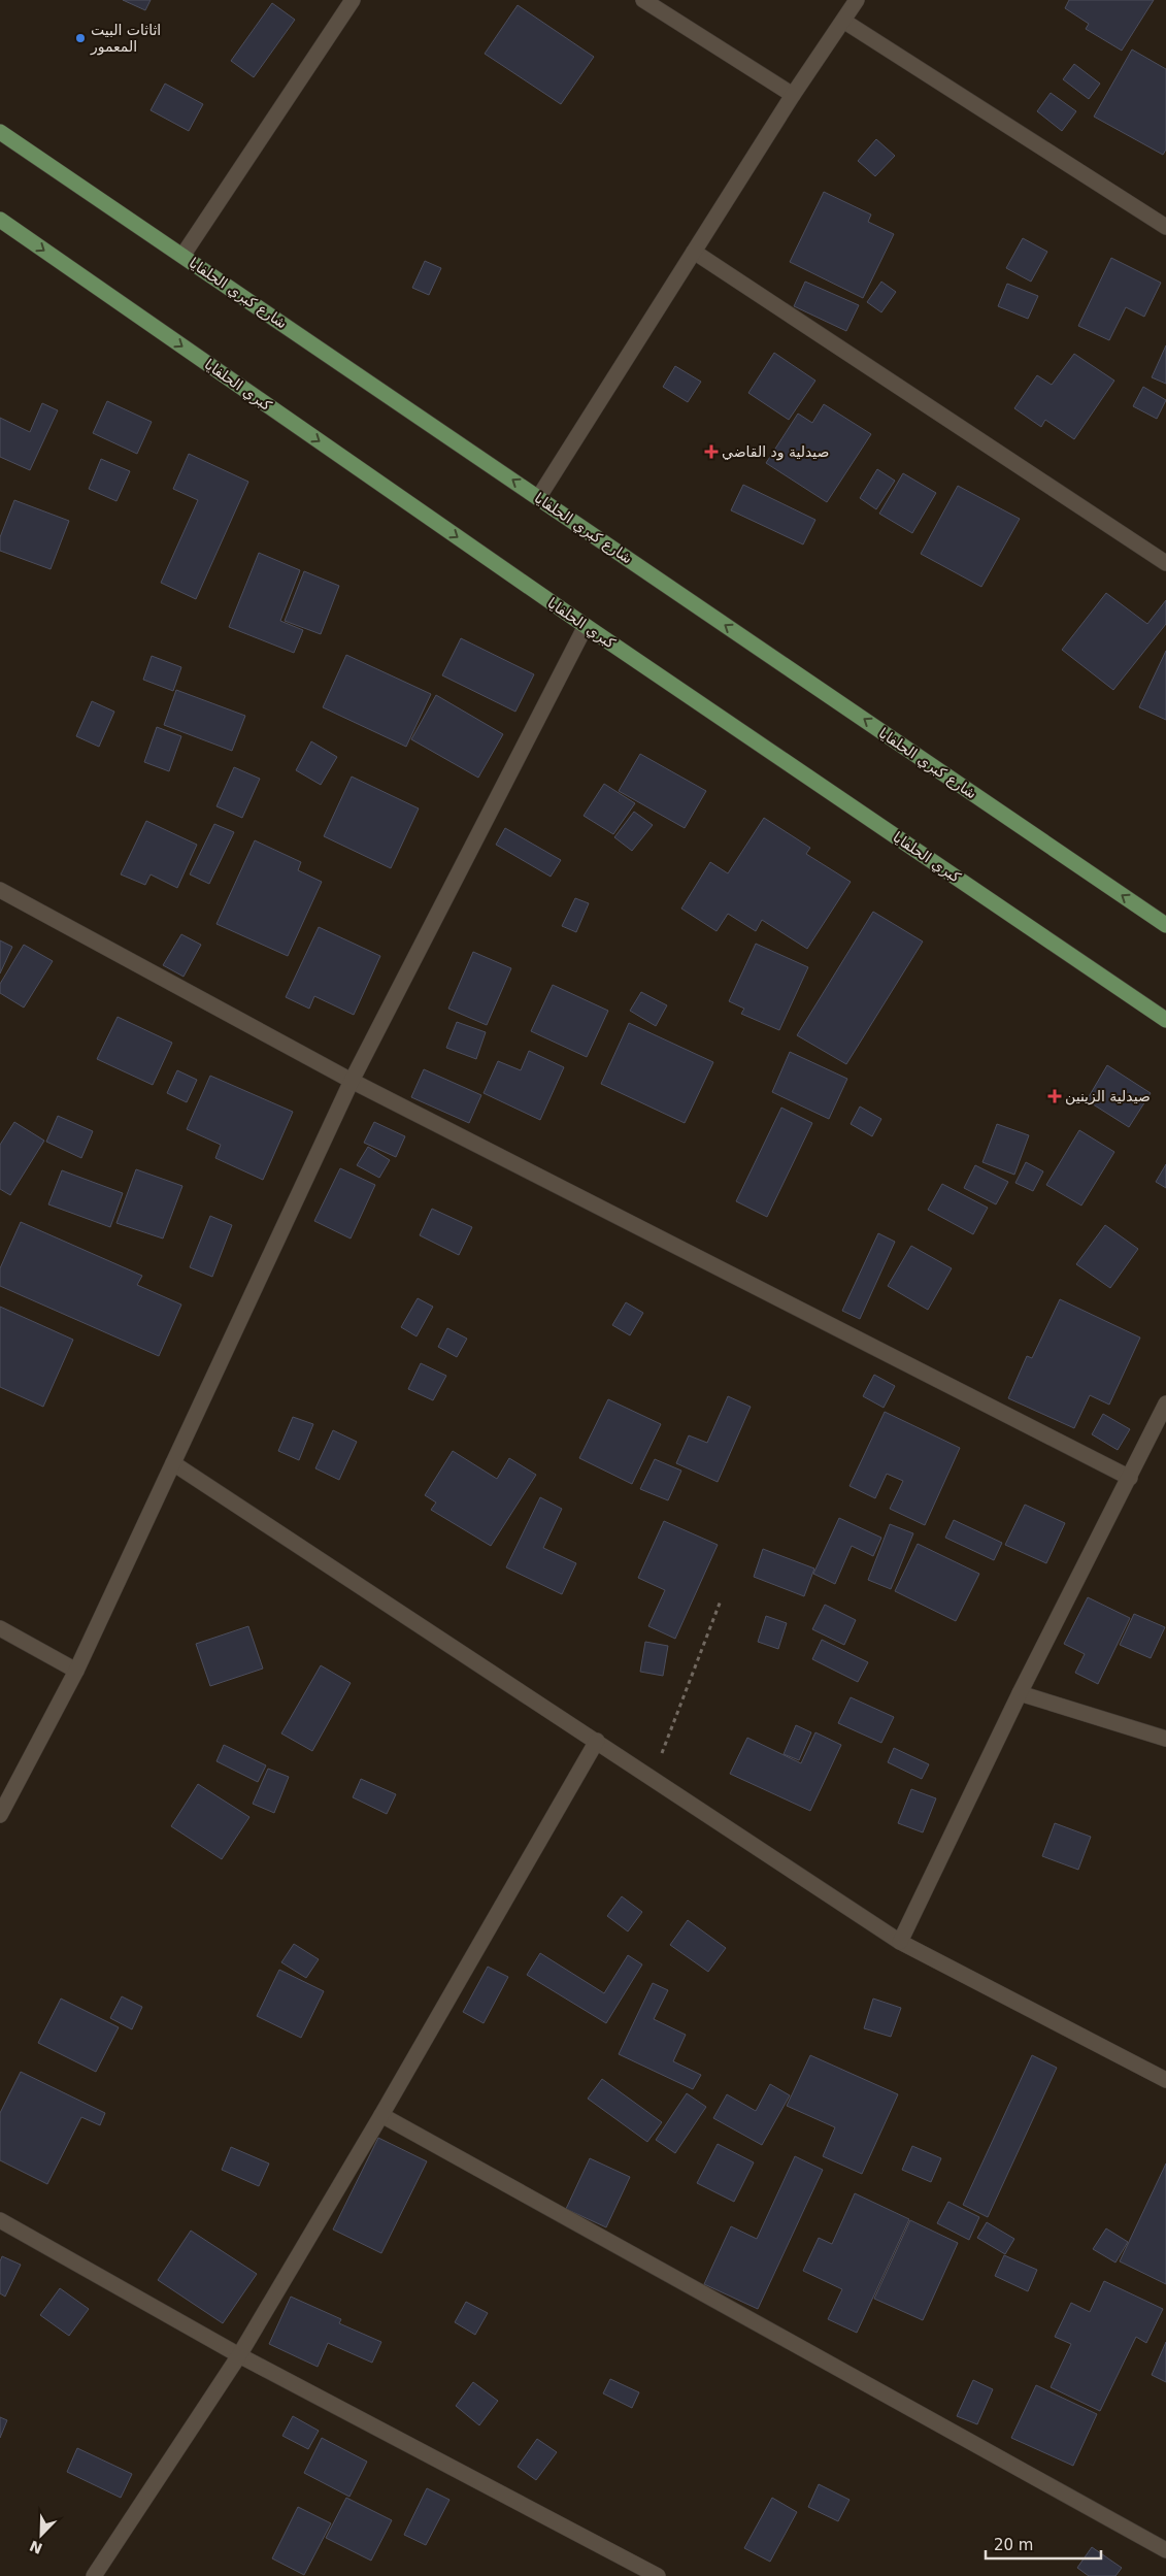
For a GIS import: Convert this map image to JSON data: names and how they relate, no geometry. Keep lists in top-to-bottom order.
{
  "streets": {
    "main road": ["شارع كبري الحلفايا", "كبري الحلفايا"]
  },
  "one_way": ["شارع كبري الحلفايا", "كبري الحلفايا"],
  "places": {
    "other": ["اثاثات البيت المعمور"],
    "health": ["صيدلية ود القاضي", "صيدلية الزينين"]
  },
  "scale_bar": "20 m",
  "north": "bottom left"
}
